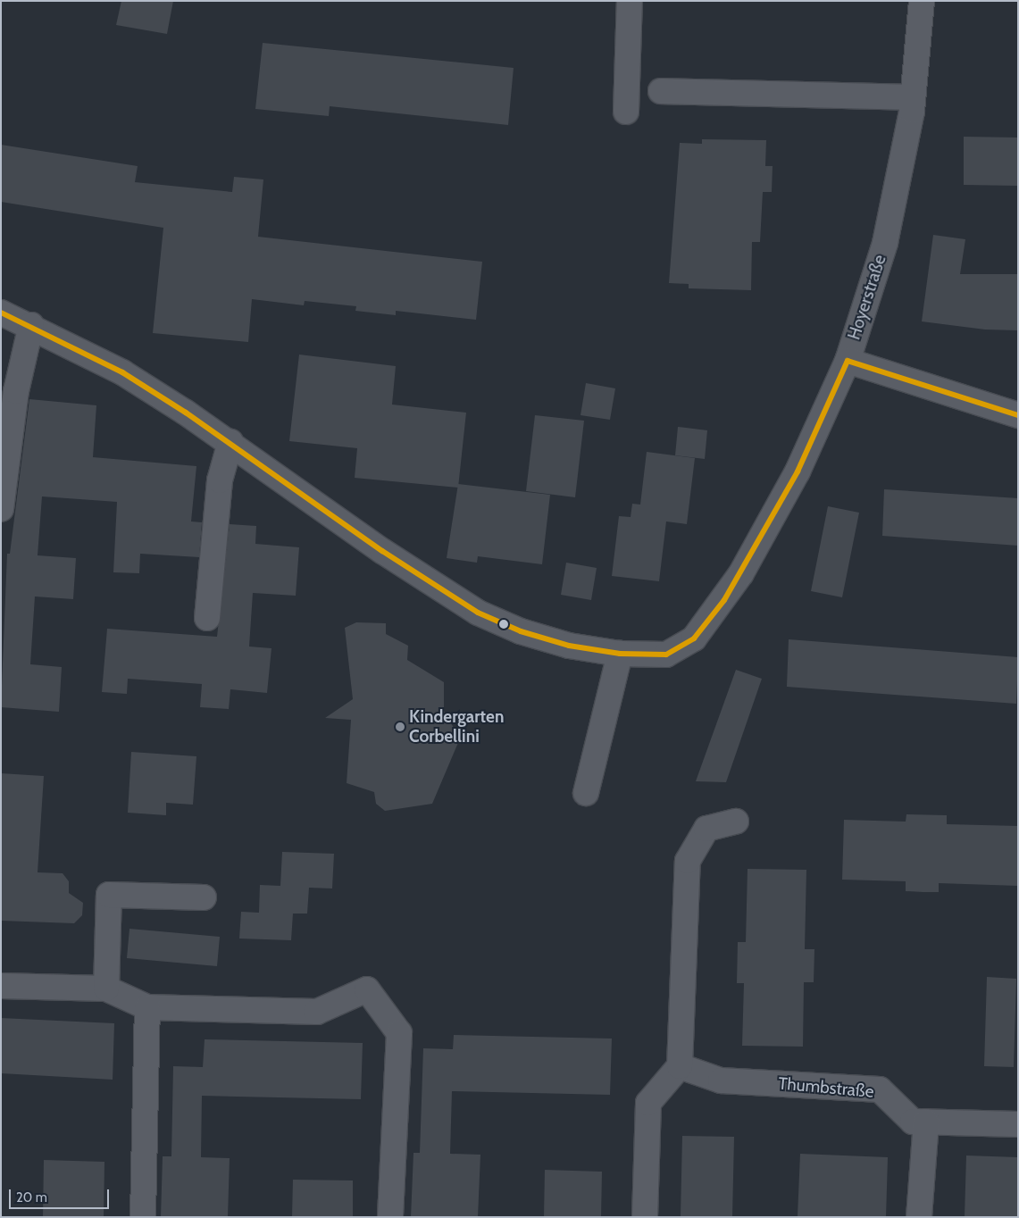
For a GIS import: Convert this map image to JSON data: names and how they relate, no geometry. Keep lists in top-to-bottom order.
{
  "streets": {
    "street": ["Hoyerstraße", "Thumbstraße"]
  },
  "places": ["Kindergarten Corbellini"],
  "scale_bar": "20 m"
}
